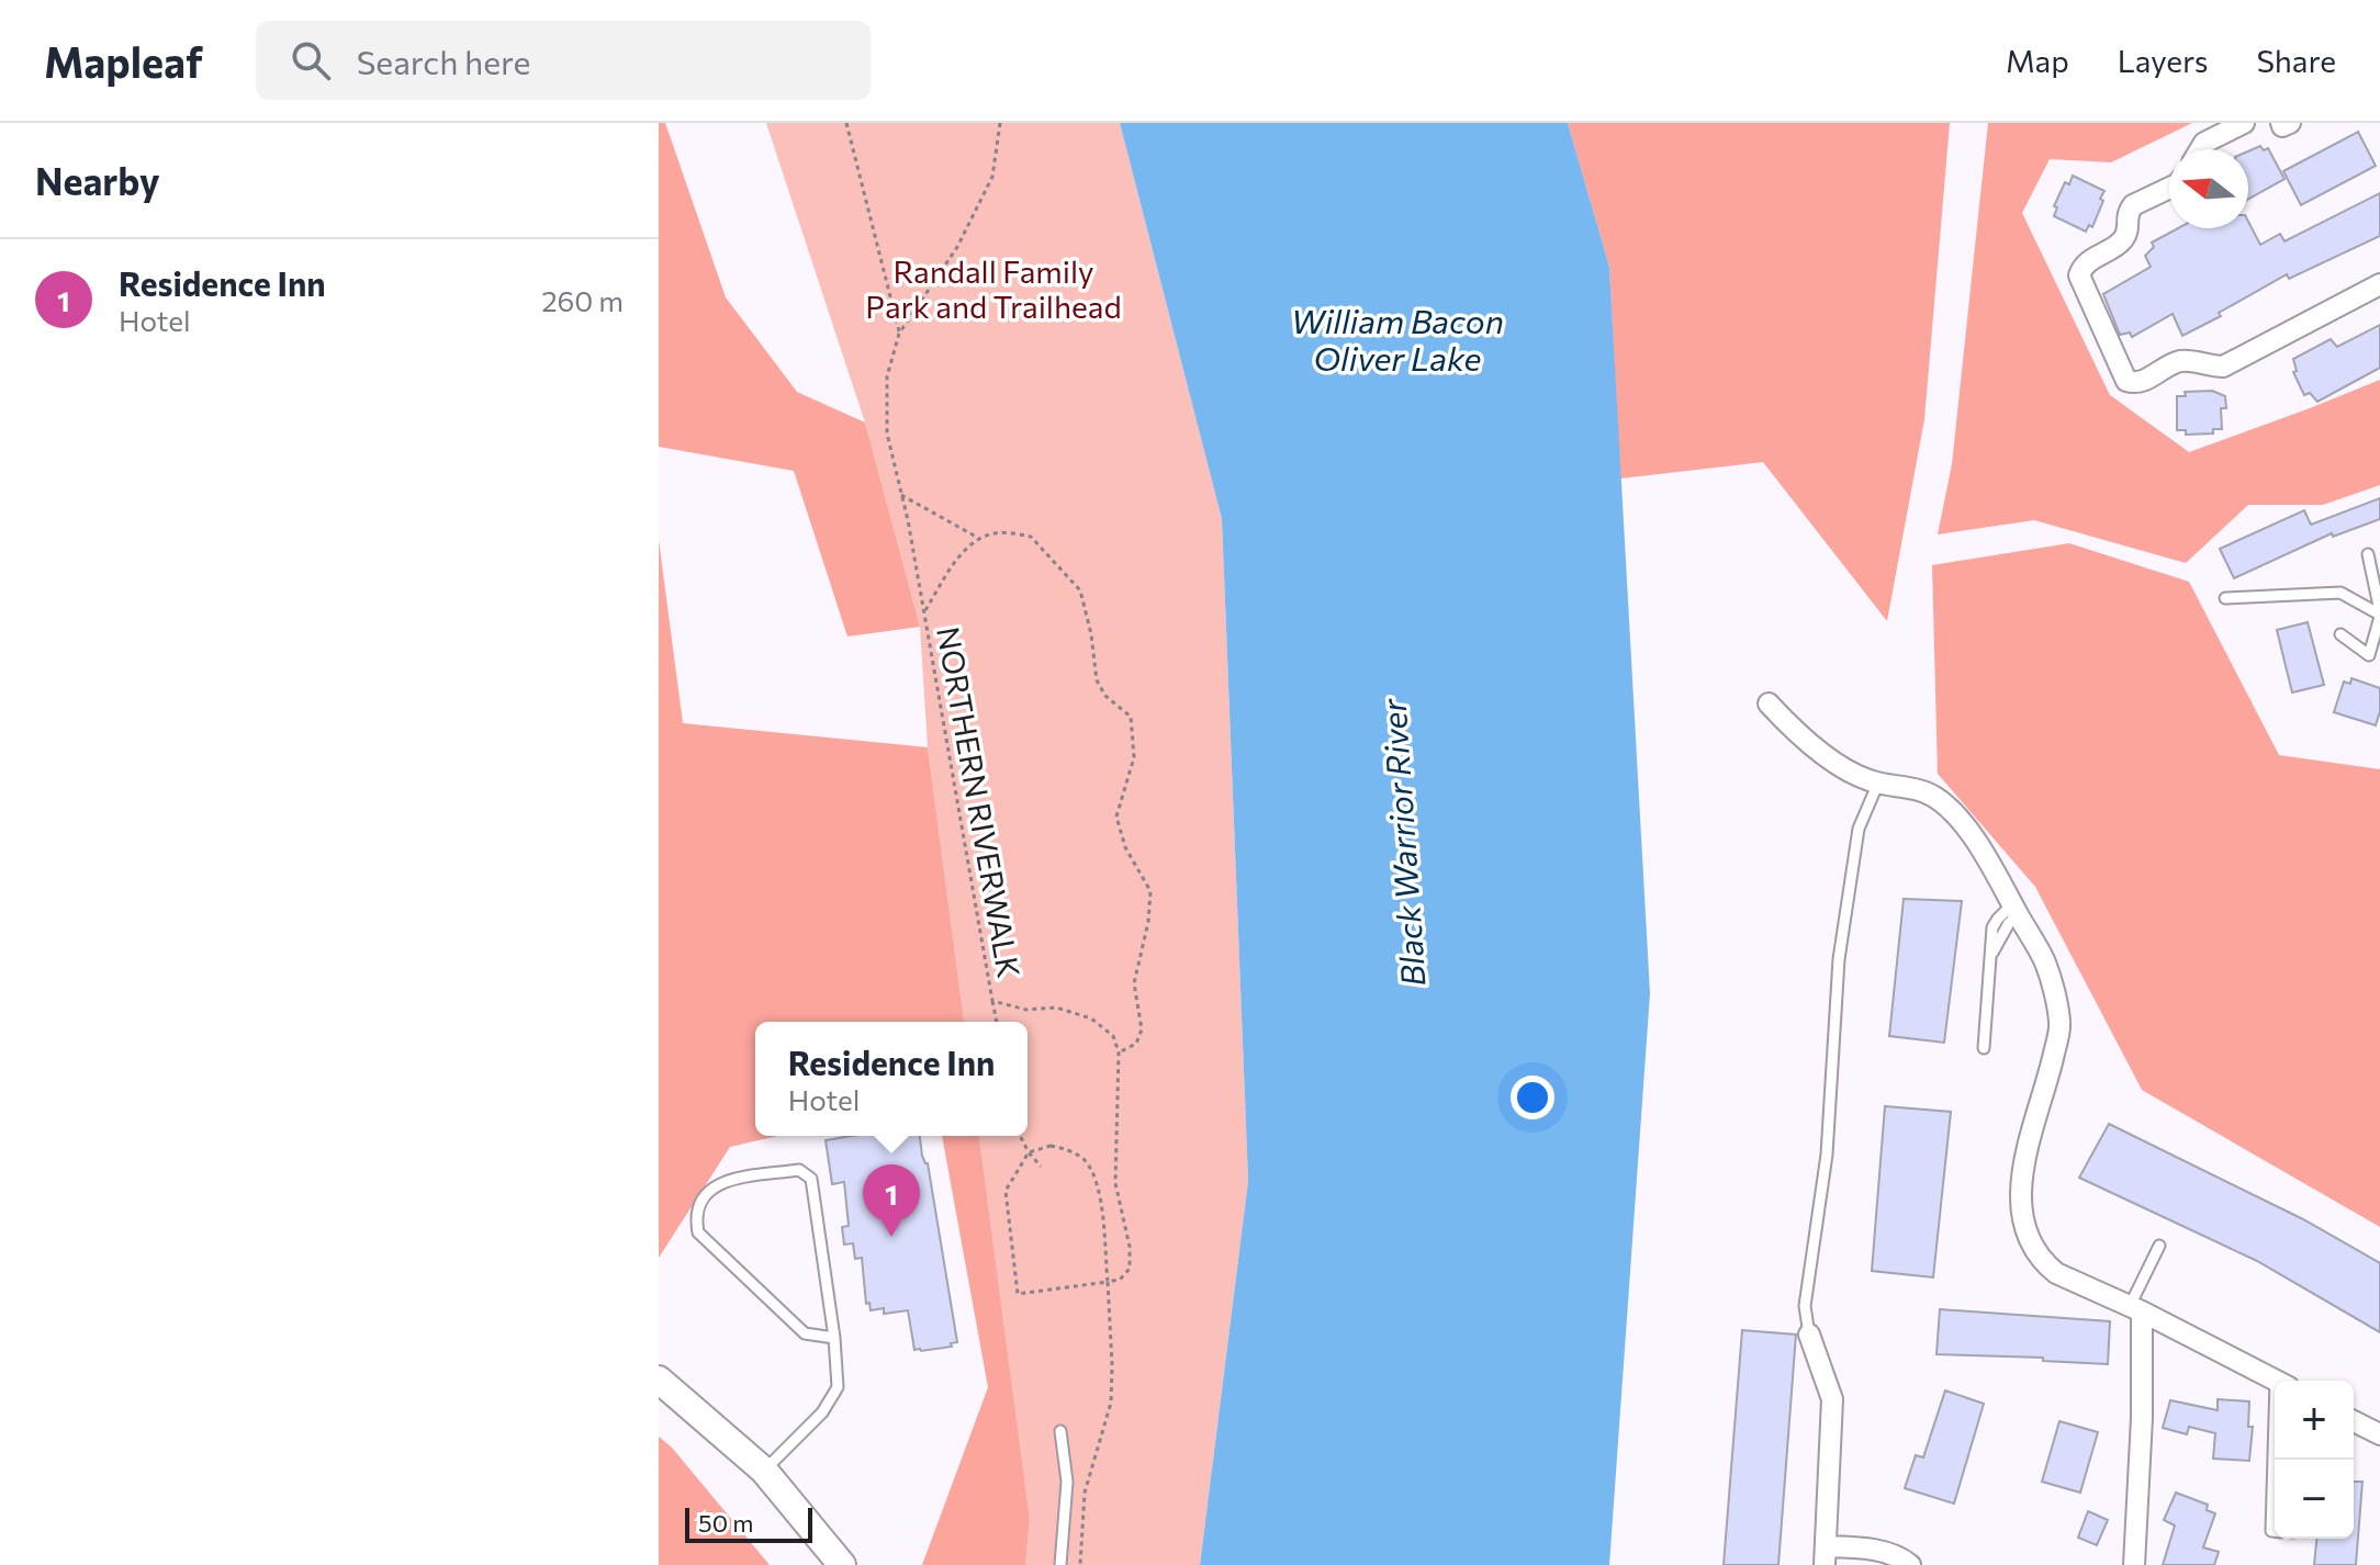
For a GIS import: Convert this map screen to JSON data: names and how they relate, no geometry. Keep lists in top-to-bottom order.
{
  "streets": {
    "path": ["NORTHERN RIVERWALK"]
  },
  "water": ["William Bacon Oliver Lake", "Black Warrior River"],
  "parks": ["Randall Family Park and Trailhead"],
  "scale_bar": "50 m",
  "north": "left",
  "page": {
    "header": "Mapleaf",
    "search": "Search here",
    "nav": ["Map", "Layers", "Share"],
    "heading": "Nearby",
    "list": [
      {
        "mark": "1",
        "name": "Residence Inn",
        "note": "Hotel",
        "value": "260 m"
      }
    ],
    "popup": ["Residence Inn", "Hotel"],
    "pins": "1",
    "map_buttons": ["+", "−"],
    "scale": "50 m"
  }
}
